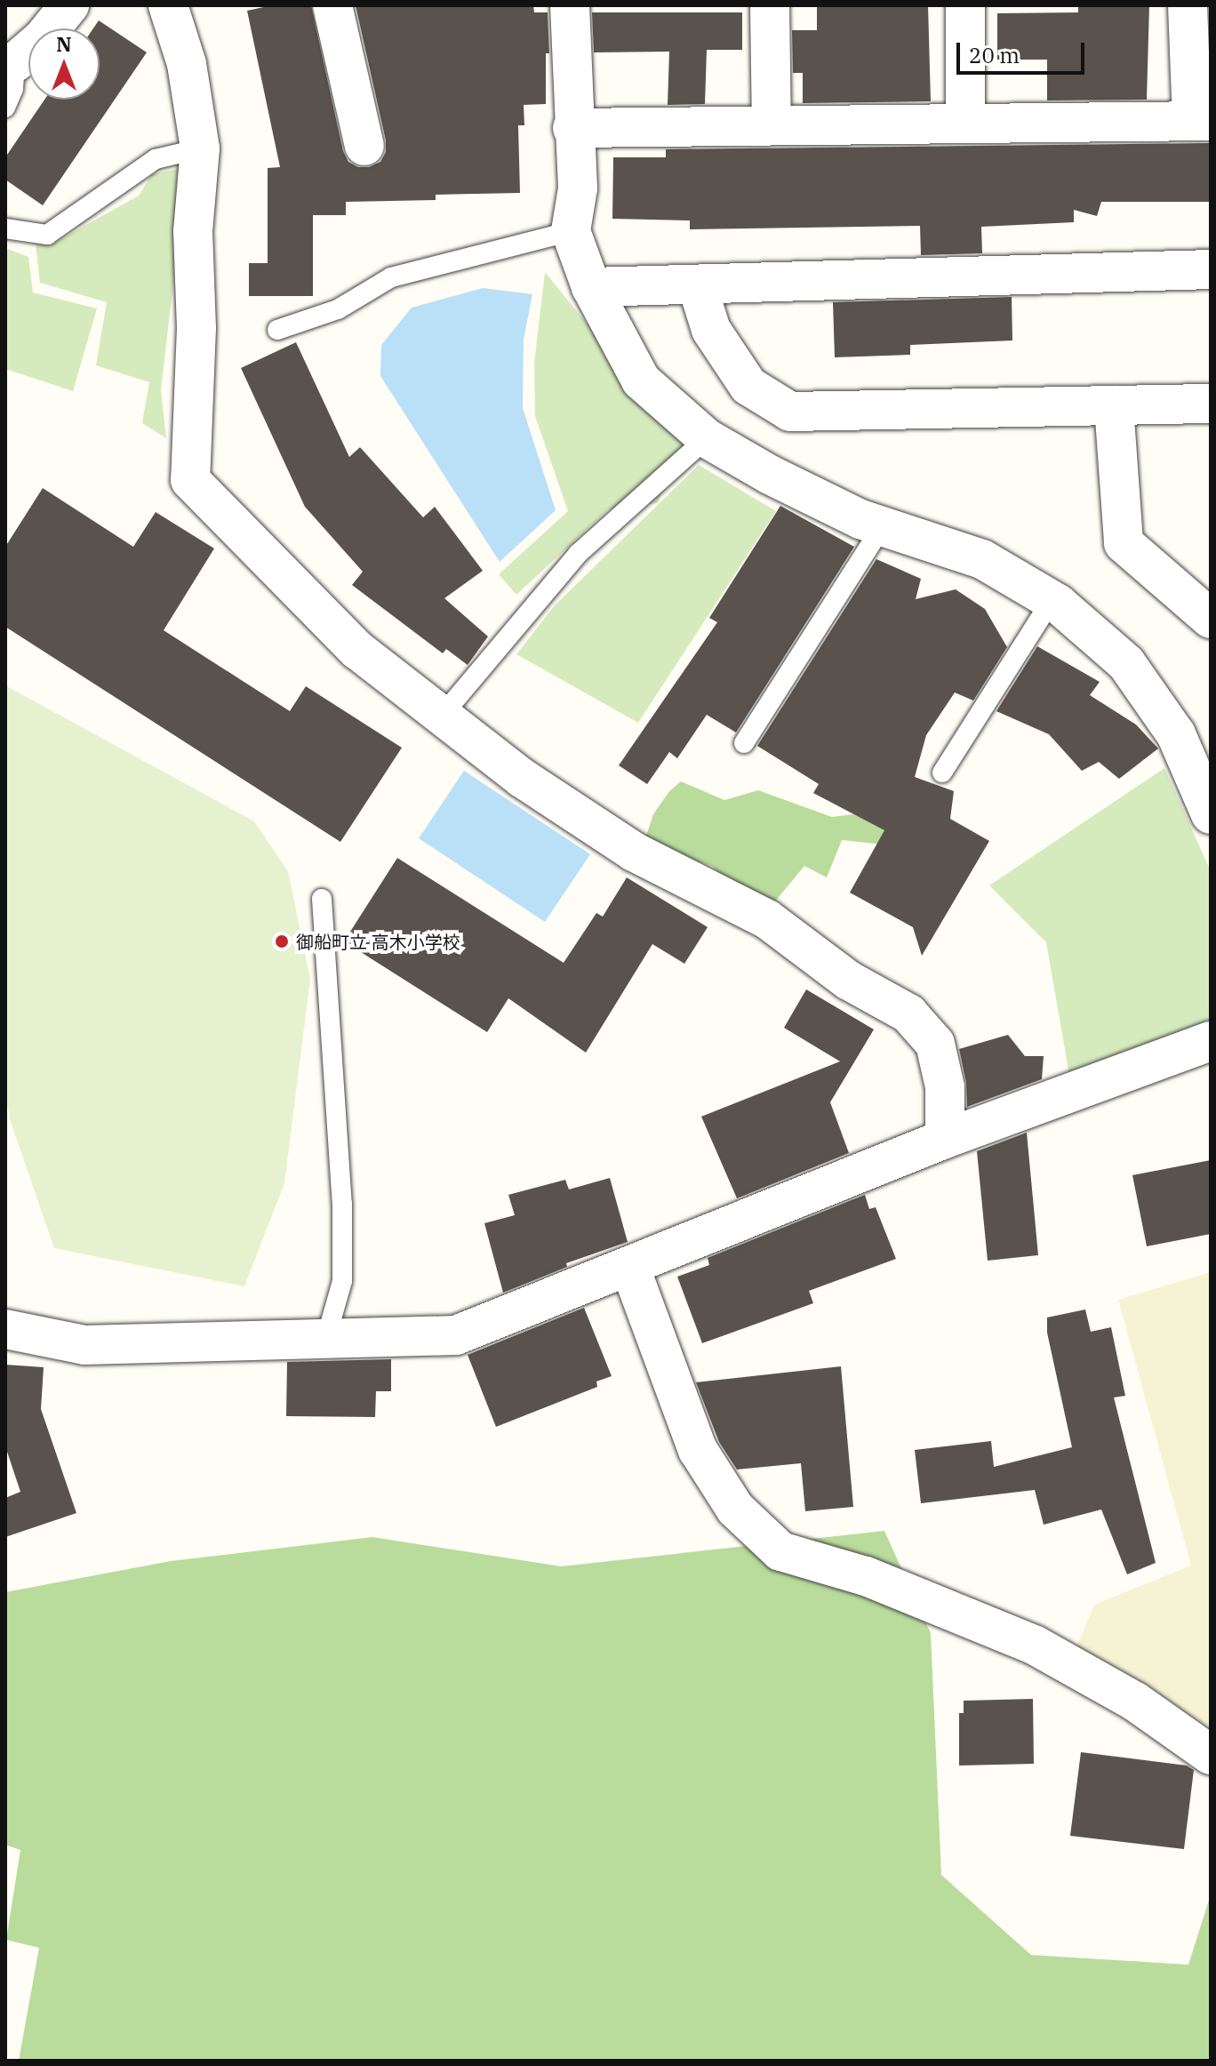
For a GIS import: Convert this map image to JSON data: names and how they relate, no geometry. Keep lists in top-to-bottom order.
{
  "places": ["御船町立 高木小学校"],
  "scale_bar": "20 m",
  "north": "top"
}
